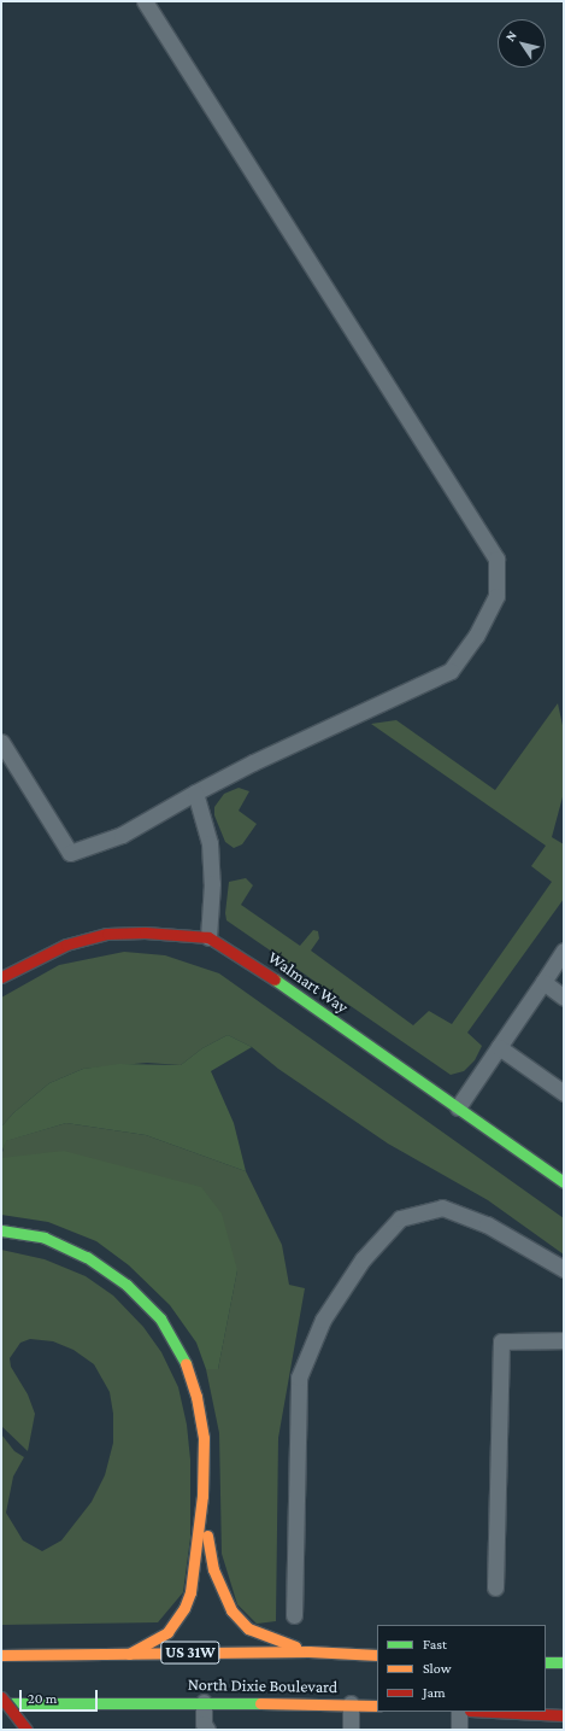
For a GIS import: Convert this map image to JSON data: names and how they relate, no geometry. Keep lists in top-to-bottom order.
{
  "streets": {
    "main road": ["Walmart Way", "US 31W", "North Dixie Boulevard"]
  },
  "legend": ["Fast", "Slow", "Jam"],
  "scale_bar": "20 m",
  "north": "top left"
}
